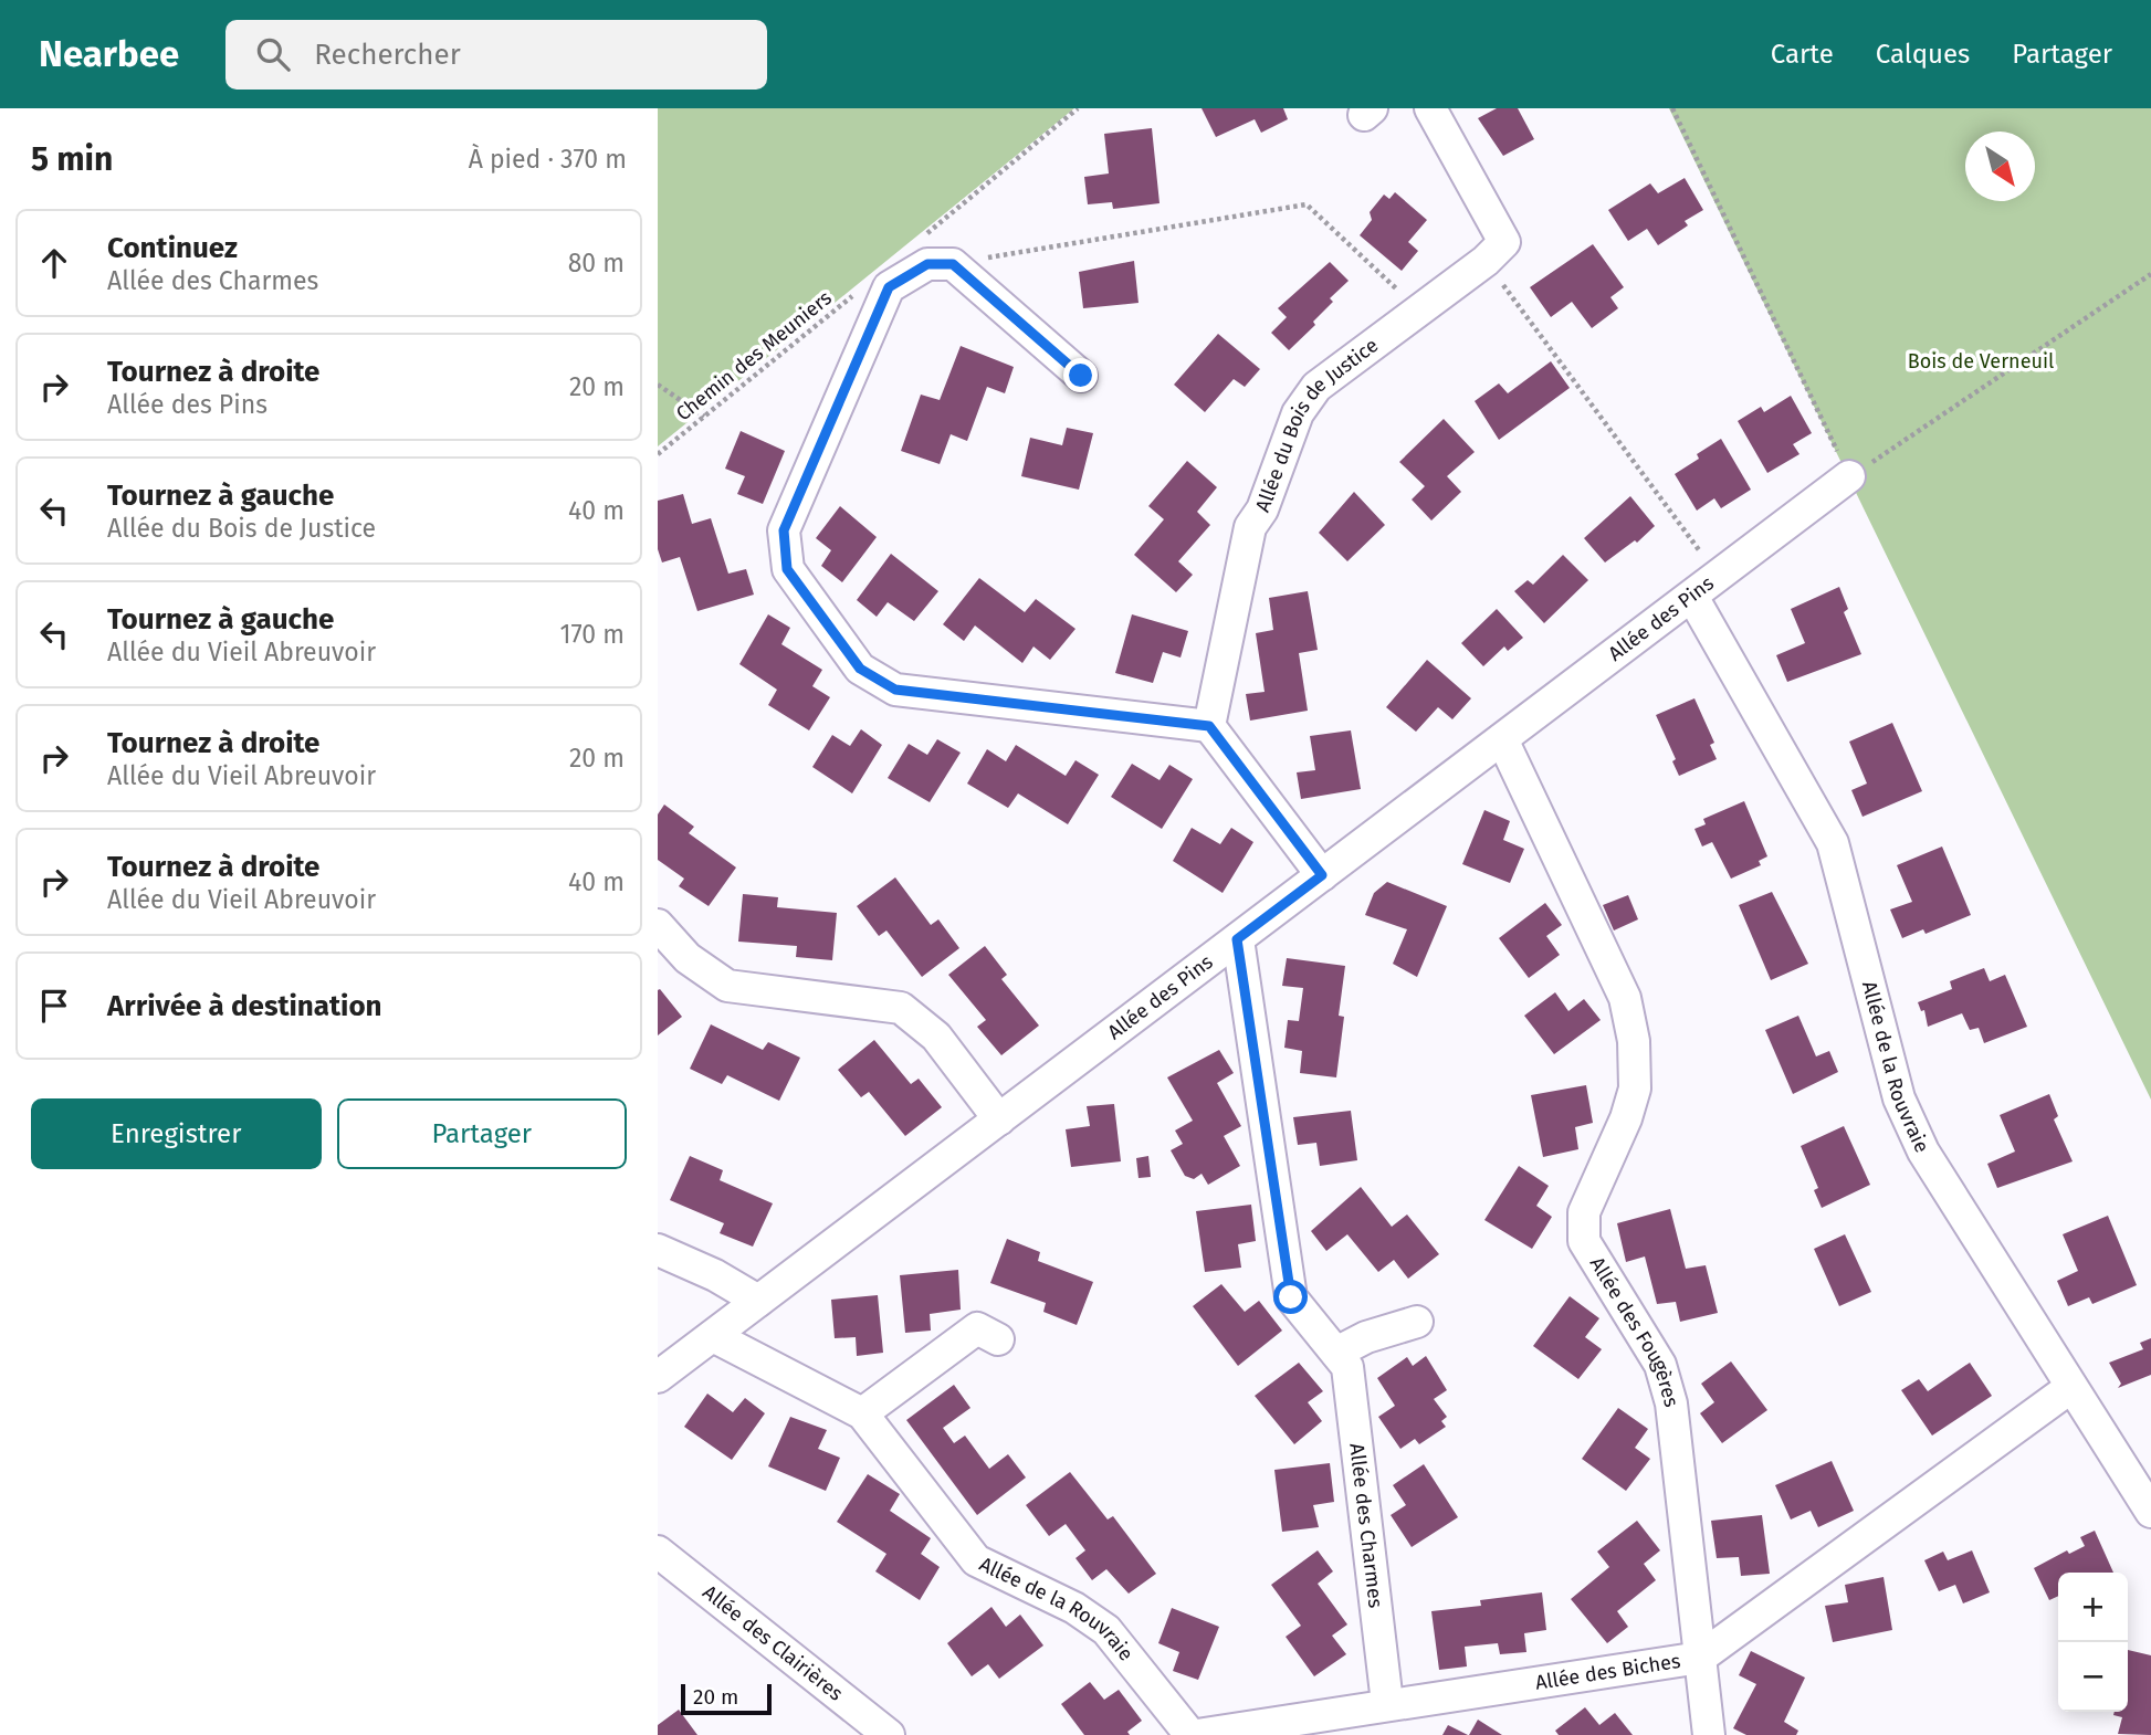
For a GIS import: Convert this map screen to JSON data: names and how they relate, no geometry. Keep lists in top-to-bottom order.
{
  "streets": {
    "street": [
      "Allée du Bois de Justice",
      "Allée des Pins",
      "Allée de la Rouvraie",
      "Allée des Fougères",
      "Allée des Charmes",
      "Allée des Clairières",
      "Allée des Biches"
    ],
    "path": ["Chemin des Meuniers"]
  },
  "crossings": [
    ["Allée des Pins", "Allée de la Rouvraie"],
    ["Allée des Pins", "Allée des Fougères"],
    ["Allée des Pins", "Allée des Charmes"],
    ["Allée de la Rouvraie", "Allée des Biches"],
    ["Allée des Fougères", "Allée des Biches"],
    ["Allée des Charmes", "Allée des Biches"]
  ],
  "parks": ["Bois de Verneuil"],
  "scale_bar": "20 m",
  "north": "bottom right",
  "page": {
    "header": "Nearbee",
    "search": "Rechercher",
    "nav": ["Carte", "Calques", "Partager"],
    "heading": ["5 min", "À pied · 370 m"],
    "list": [
      ["Continuez", "Allée des Charmes", "80 m"],
      ["Tournez à droite", "Allée des Pins", "20 m"],
      ["Tournez à gauche", "Allée du Bois de Justice", "40 m"],
      ["Tournez à gauche", "Allée du Vieil Abreuvoir", "170 m"],
      ["Tournez à droite", "Allée du Vieil Abreuvoir", "20 m"],
      ["Tournez à droite", "Allée du Vieil Abreuvoir", "40 m"],
      "Arrivée à destination"
    ],
    "buttons": ["Enregistrer", "Partager"],
    "map_buttons": ["+", "−"],
    "scale": "20 m"
  }
}
